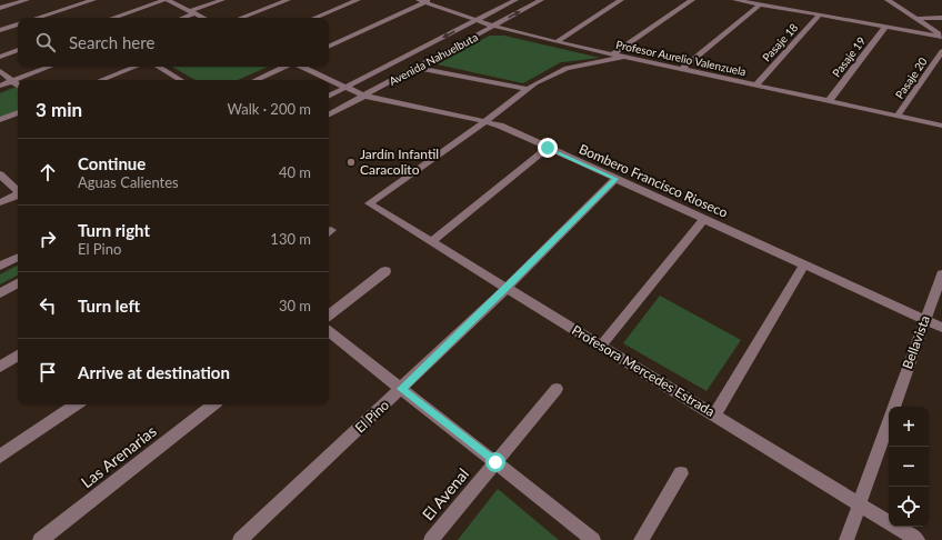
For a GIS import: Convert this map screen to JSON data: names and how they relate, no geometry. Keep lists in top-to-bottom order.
{
  "streets": {
    "street": [
      "Pasaje 18",
      "Pasaje 19",
      "Profesor Aurelio Valenzuela",
      "Avenida Nahuelbuta",
      "Pasaje 20",
      "Bombero Francisco Rioseco",
      "Bellavista",
      "Profesora Mercedes Estrada",
      "El Pino",
      "Las Arenarias",
      "El Avenal"
    ]
  },
  "crossings": [
    ["Pasaje 18", "Profesor Aurelio Valenzuela"],
    ["Pasaje 19", "Profesor Aurelio Valenzuela"],
    ["Profesor Aurelio Valenzuela", "Avenida Nahuelbuta"],
    ["Profesor Aurelio Valenzuela", "Pasaje 20"],
    ["Avenida Nahuelbuta", "Bombero Francisco Rioseco"],
    ["Bombero Francisco Rioseco", "Bellavista"],
    ["Bombero Francisco Rioseco", "Profesora Mercedes Estrada"],
    ["Bombero Francisco Rioseco", "El Pino"],
    ["Bellavista", "Profesora Mercedes Estrada"],
    ["Profesora Mercedes Estrada", "El Pino"]
  ],
  "places": ["Jardín Infantil Caracolito"],
  "page": {
    "search": "Search here",
    "heading": ["3 min", "Walk · 200 m"],
    "list": [
      ["Continue", "Aguas Calientes", "40 m"],
      ["Turn right", "El Pino", "130 m"],
      ["Turn left", "30 m"],
      "Arrive at destination"
    ],
    "map_buttons": ["+", "−"]
  }
}
